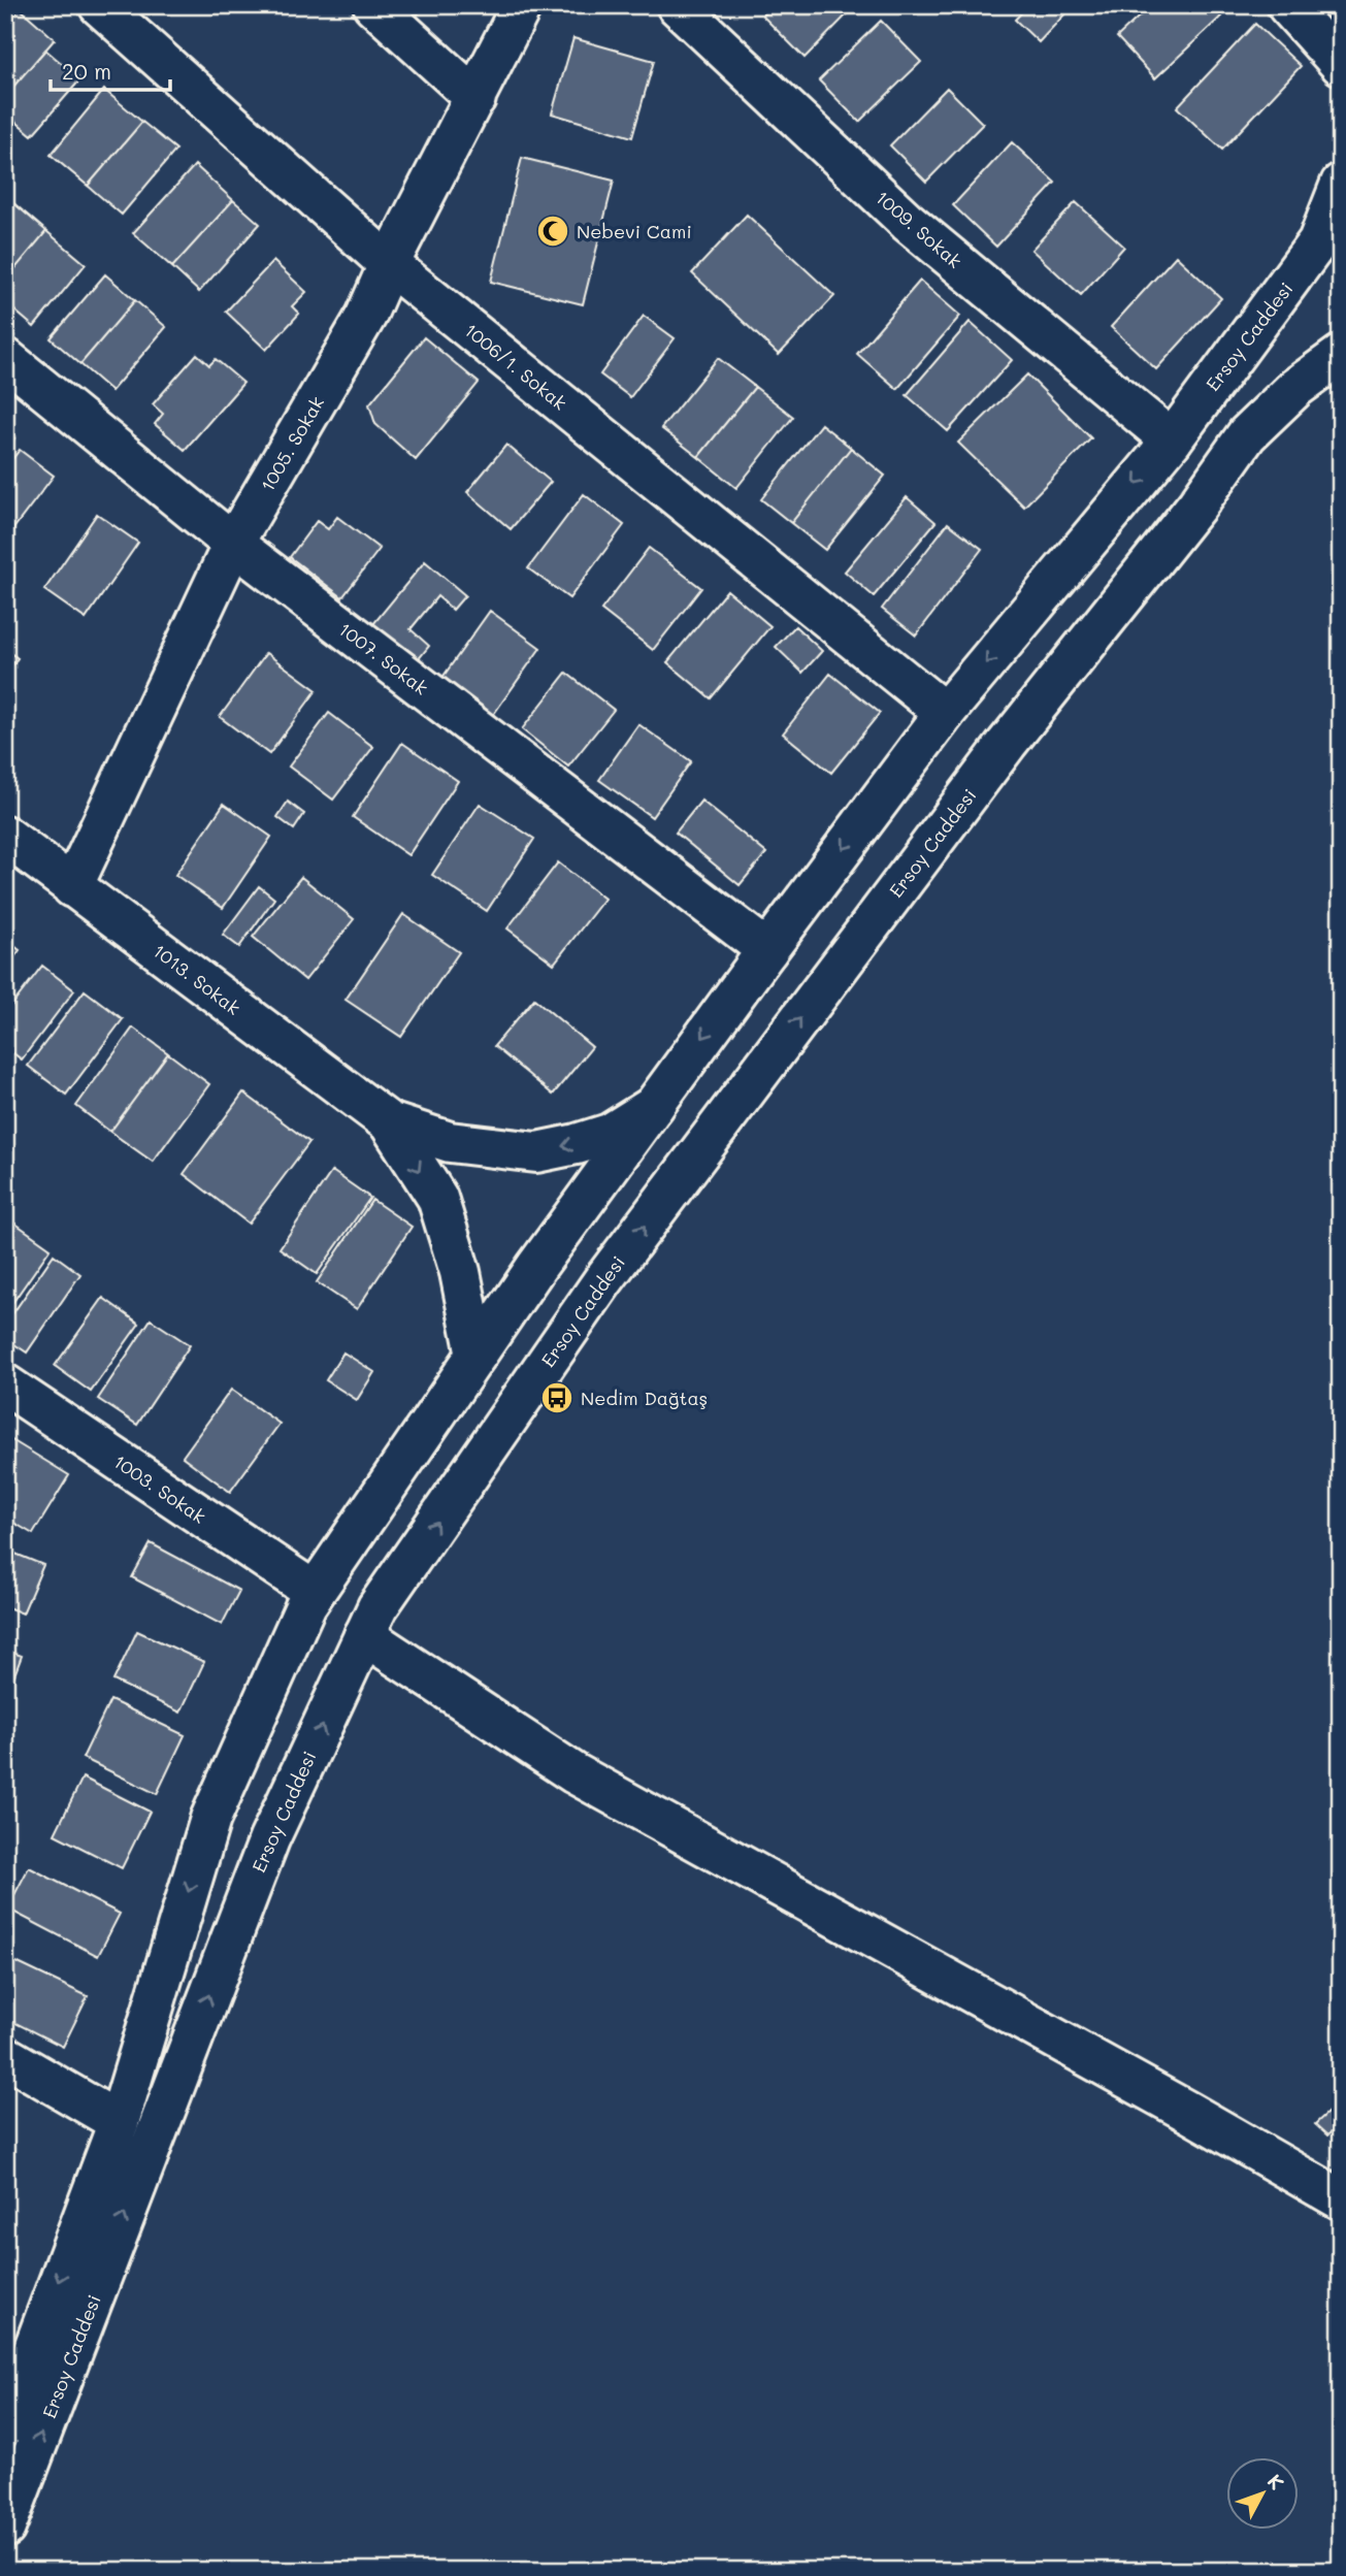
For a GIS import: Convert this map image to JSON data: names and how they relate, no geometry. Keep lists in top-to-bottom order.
{
  "streets": {
    "street": [
      "1009. Sokak",
      "Ersoy Caddesi",
      "1006/1. Sokak",
      "1005. Sokak",
      "1007. Sokak",
      "1013. Sokak",
      "1003. Sokak"
    ]
  },
  "crossings": [
    ["1009. Sokak", "Ersoy Caddesi"],
    ["Ersoy Caddesi", "1006/1. Sokak"],
    ["Ersoy Caddesi", "1007. Sokak"],
    ["Ersoy Caddesi", "1013. Sokak"],
    ["Ersoy Caddesi", "1003. Sokak"],
    ["1006/1. Sokak", "1005. Sokak"],
    ["1005. Sokak", "1007. Sokak"],
    ["1005. Sokak", "1013. Sokak"]
  ],
  "places": {
    "mosque": ["Nebevi Cami"],
    "bus stop": ["Nedim Dağtaş"]
  },
  "scale_bar": "20 m",
  "north": "top right"
}
